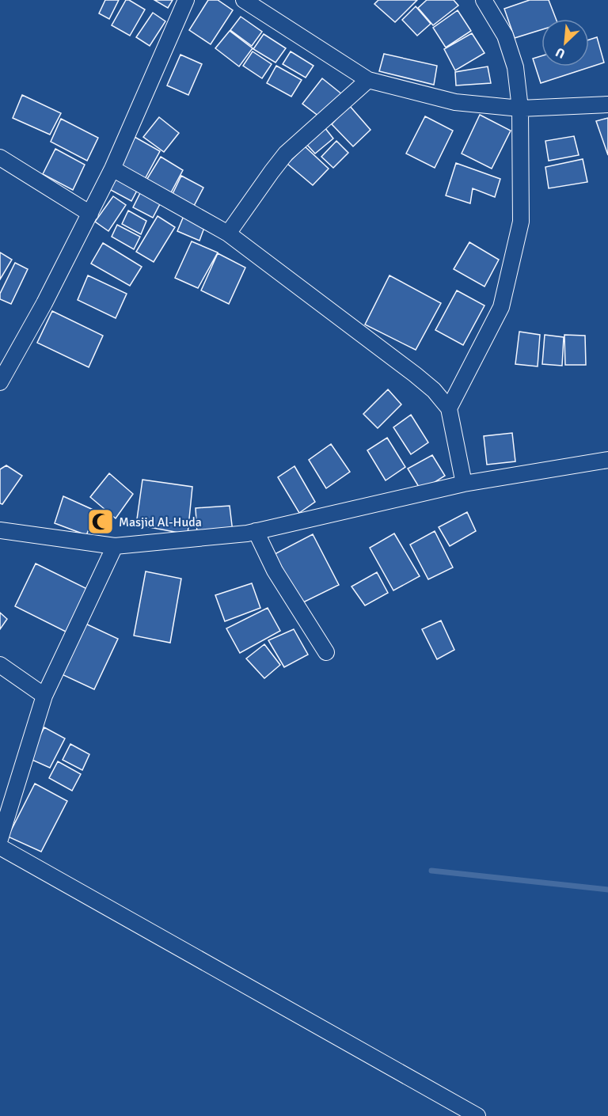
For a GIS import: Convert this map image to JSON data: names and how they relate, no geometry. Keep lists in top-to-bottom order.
{
  "places": {
    "mosque": ["Masjid Al-Huda"]
  },
  "north": "bottom left"
}
